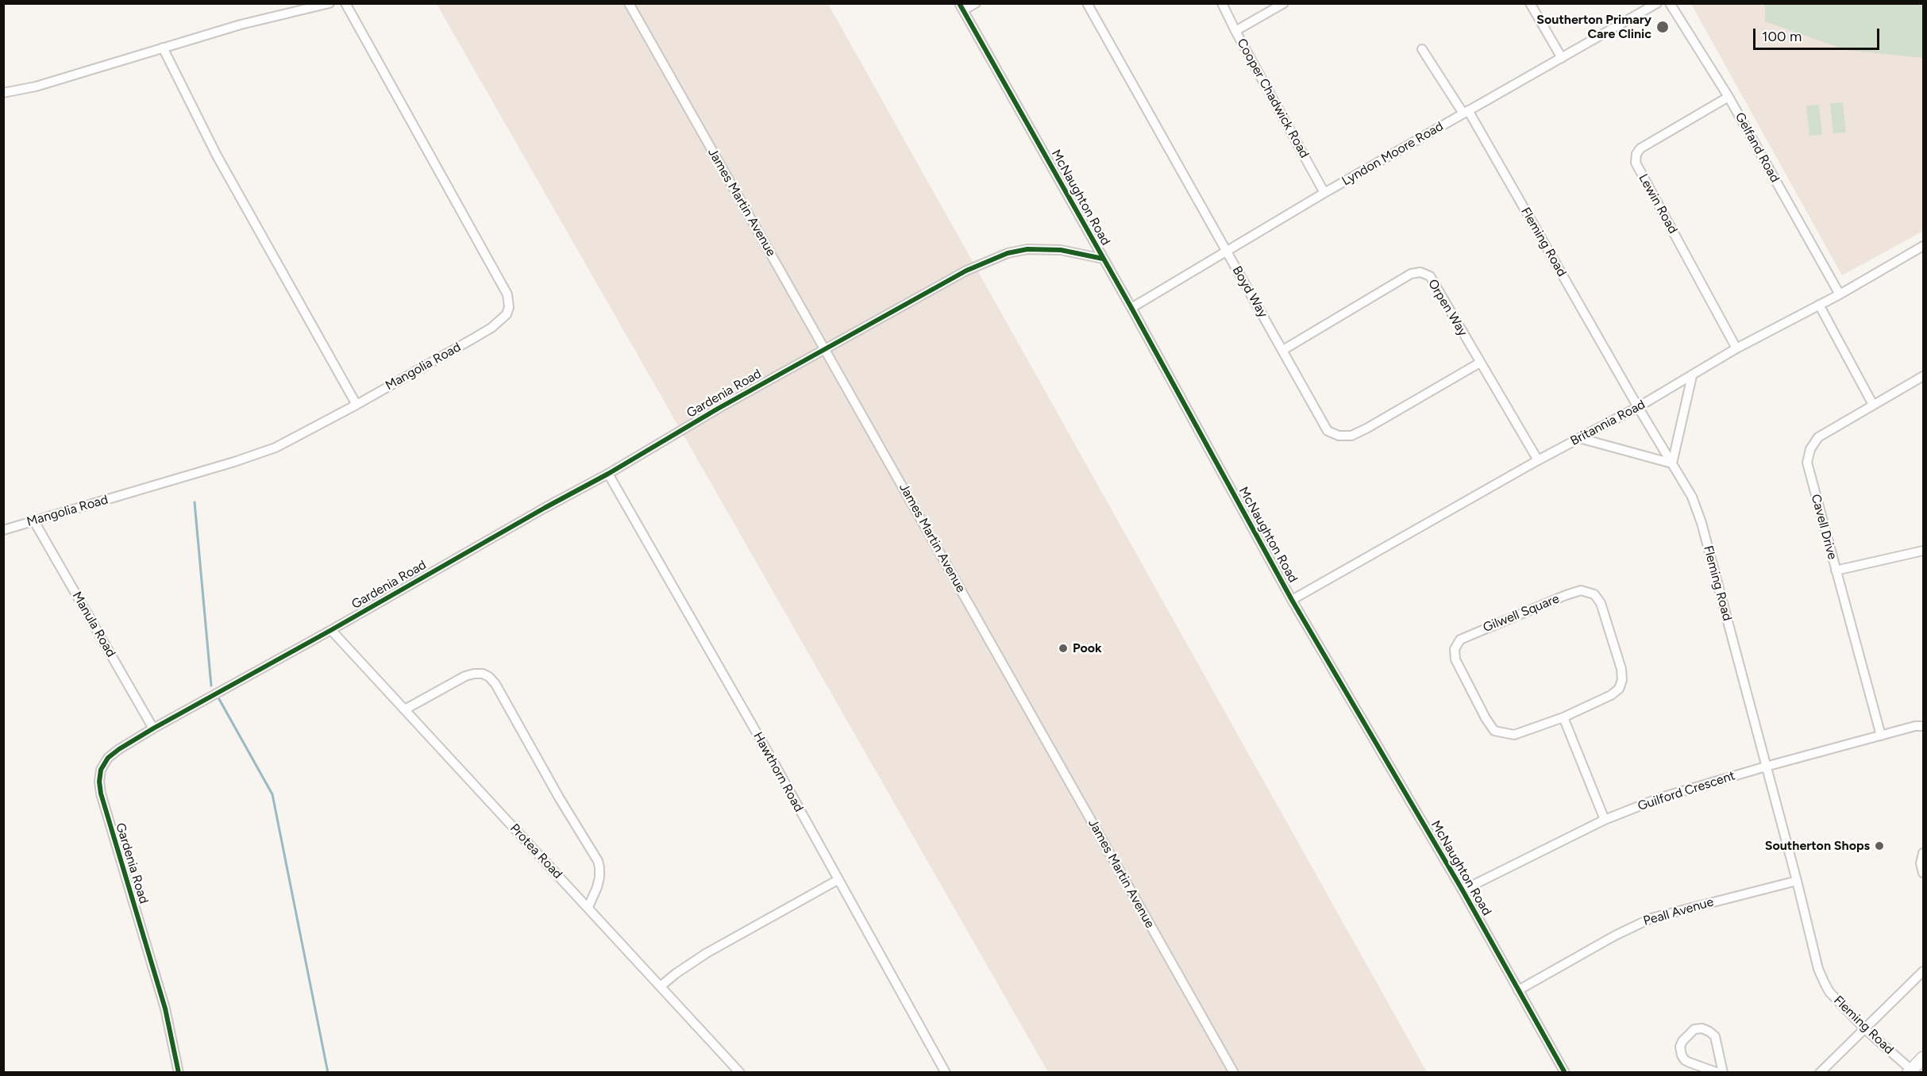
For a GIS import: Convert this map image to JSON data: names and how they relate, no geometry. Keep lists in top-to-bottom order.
{
  "streets": {
    "street": [
      "Cooper Chadwick Road",
      "Gelfand Road",
      "Lyndon Moore Road",
      "McNaughton Road",
      "James Martin Avenue",
      "Lewin Road",
      "Fleming Road",
      "Boyd Way",
      "Orpen Way",
      "Mangolia Road",
      "Gardenia Road",
      "Britannia Road",
      "Cavell Drive",
      "Gilwell Square",
      "Manula Road",
      "Hawthorn Road",
      "Guilford Crescent",
      "Protea Road",
      "Peall Avenue"
    ]
  },
  "crossings": [
    ["Cooper Chadwick Road", "Lyndon Moore Road"],
    ["Gelfand Road", "Lewin Road"],
    ["Gelfand Road", "Britannia Road"],
    ["Lyndon Moore Road", "McNaughton Road"],
    ["Lyndon Moore Road", "Fleming Road"],
    ["Lyndon Moore Road", "Boyd Way"],
    ["McNaughton Road", "Gardenia Road"],
    ["McNaughton Road", "Britannia Road"],
    ["McNaughton Road", "Guilford Crescent"],
    ["McNaughton Road", "Peall Avenue"],
    ["James Martin Avenue", "Gardenia Road"],
    ["Lewin Road", "Britannia Road"],
    ["Fleming Road", "Britannia Road"],
    ["Fleming Road", "Guilford Crescent"],
    ["Fleming Road", "Peall Avenue"],
    ["Boyd Way", "Orpen Way"],
    ["Orpen Way", "Britannia Road"],
    ["Mangolia Road", "Manula Road"],
    ["Gardenia Road", "Manula Road"],
    ["Gardenia Road", "Hawthorn Road"],
    ["Gardenia Road", "Protea Road"],
    ["Cavell Drive", "Guilford Crescent"]
  ],
  "places": ["Southerton Primary Care Clinic", "Pook", "Southerton Shops"],
  "scale_bar": "100 m"
}
